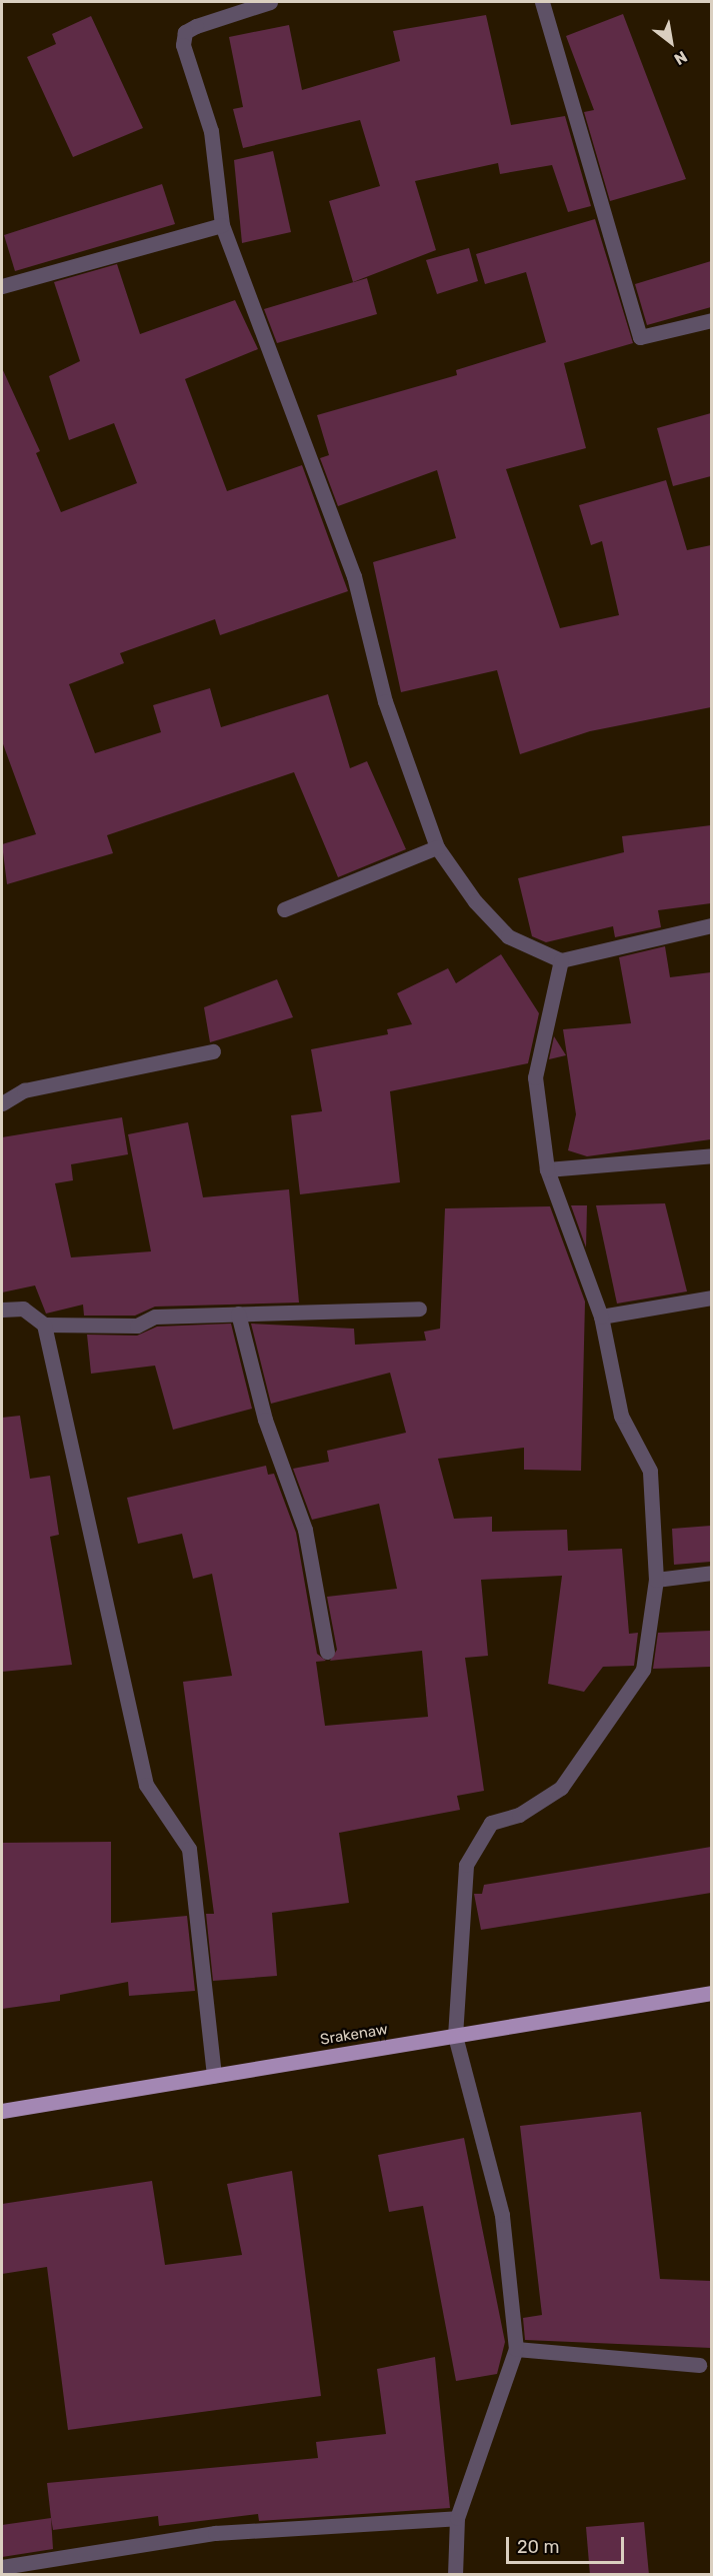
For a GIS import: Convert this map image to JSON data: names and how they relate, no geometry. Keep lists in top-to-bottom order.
{
  "streets": {
    "main road": ["Srakenaw"]
  },
  "scale_bar": "20 m",
  "north": "bottom right"
}
